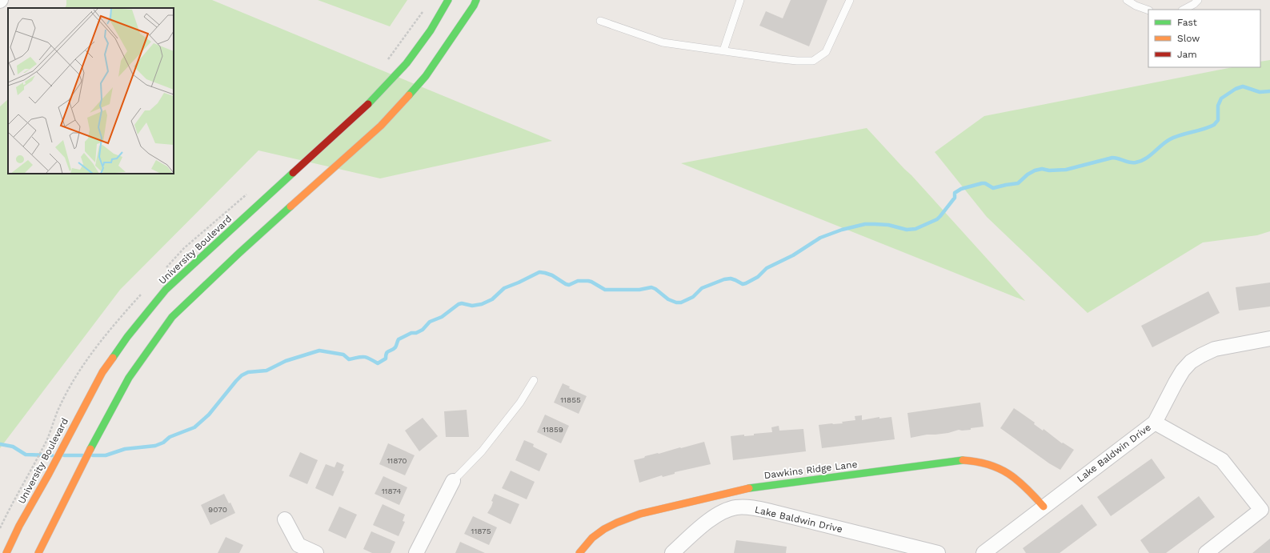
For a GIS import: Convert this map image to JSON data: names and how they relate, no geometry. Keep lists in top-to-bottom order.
{
  "streets": {
    "main road": ["University Boulevard", "Dawkins Ridge Lane"],
    "street": ["Lake Baldwin Drive"]
  },
  "crossings": [
    ["Lake Baldwin Drive", "Dawkins Ridge Lane"]
  ],
  "house_numbers": [
    "11855",
    "11859",
    "11870",
    "11874",
    "9070",
    "11875"
  ],
  "legend": ["Fast", "Slow", "Jam"]
}
